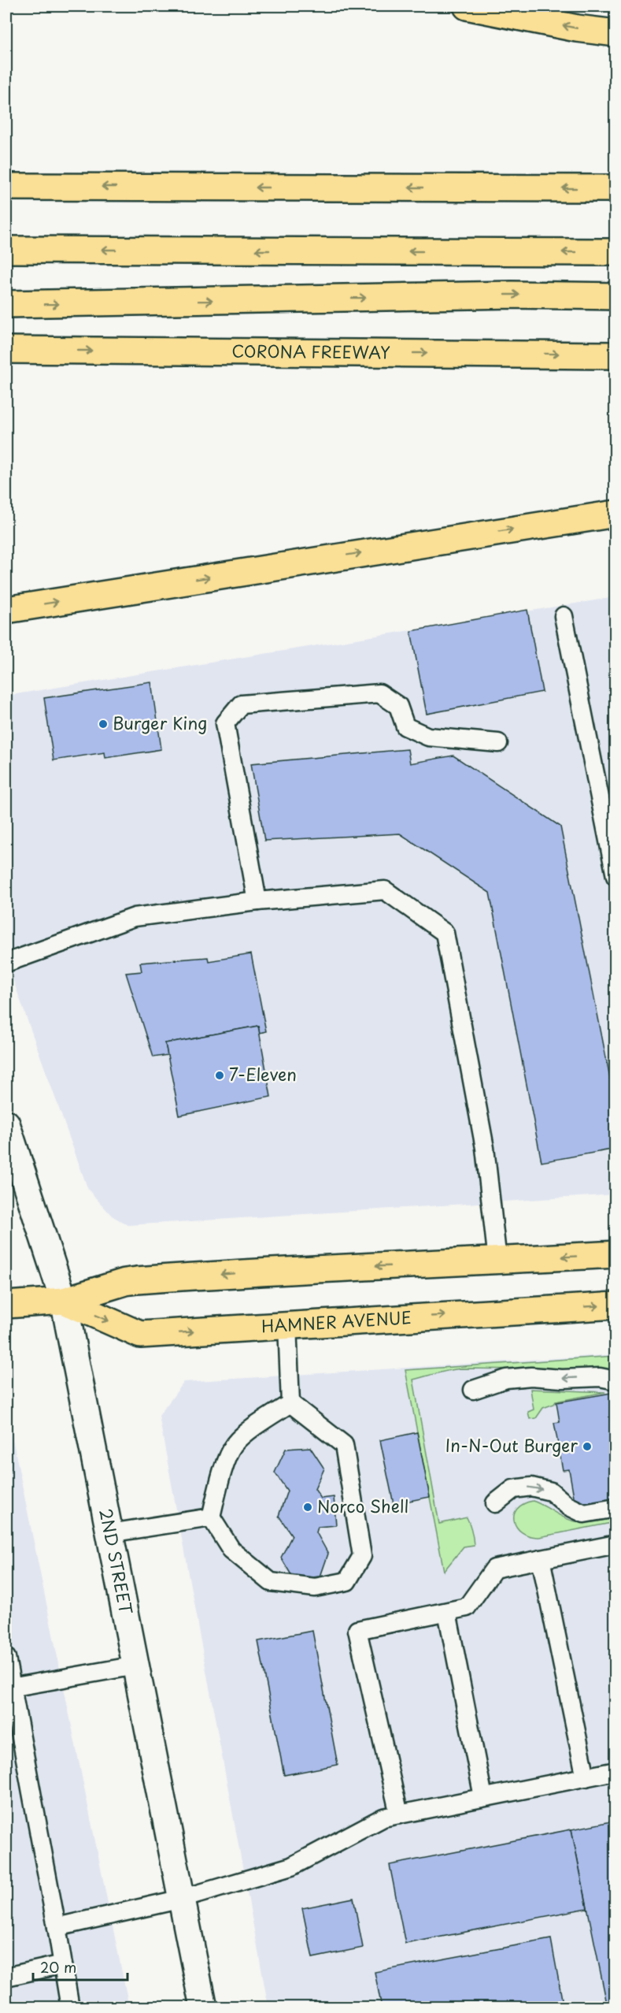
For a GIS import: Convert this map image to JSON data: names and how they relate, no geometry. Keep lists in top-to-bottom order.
{
  "streets": {
    "main road": ["CORONA FREEWAY", "HAMNER AVENUE", "2ND STREET"]
  },
  "crossings": [
    ["HAMNER AVENUE", "2ND STREET"]
  ],
  "places": [
    "Burger King",
    "7-Eleven",
    "In-N-Out Burger",
    "Norco Shell"
  ],
  "scale_bar": "20 m"
}
